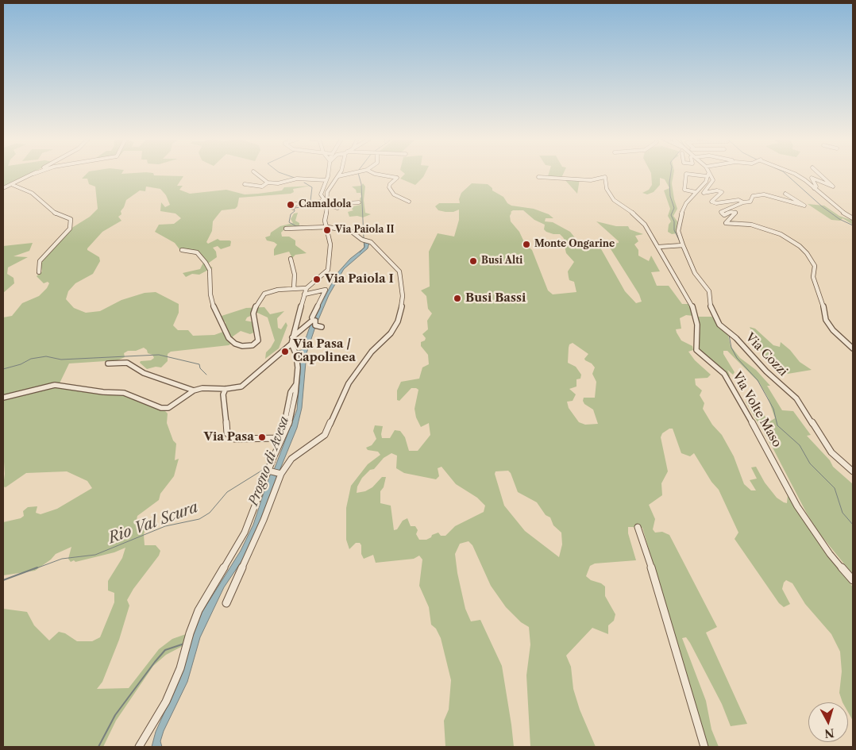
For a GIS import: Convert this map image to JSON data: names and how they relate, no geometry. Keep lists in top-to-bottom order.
{
  "streets": {
    "street": ["Via Cozzi", "Via Volte Maso"]
  },
  "water": ["Progno di Avesa", "Rio Val Scura"],
  "places": [
    "Camaldola",
    "Via Paiola II",
    "Monte Ongarine",
    "Busi Alti",
    "Via Paiola I",
    "Busi Bassi",
    "Via Pasa / Capolinea",
    "Via Pasa"
  ],
  "north": "bottom"
}
